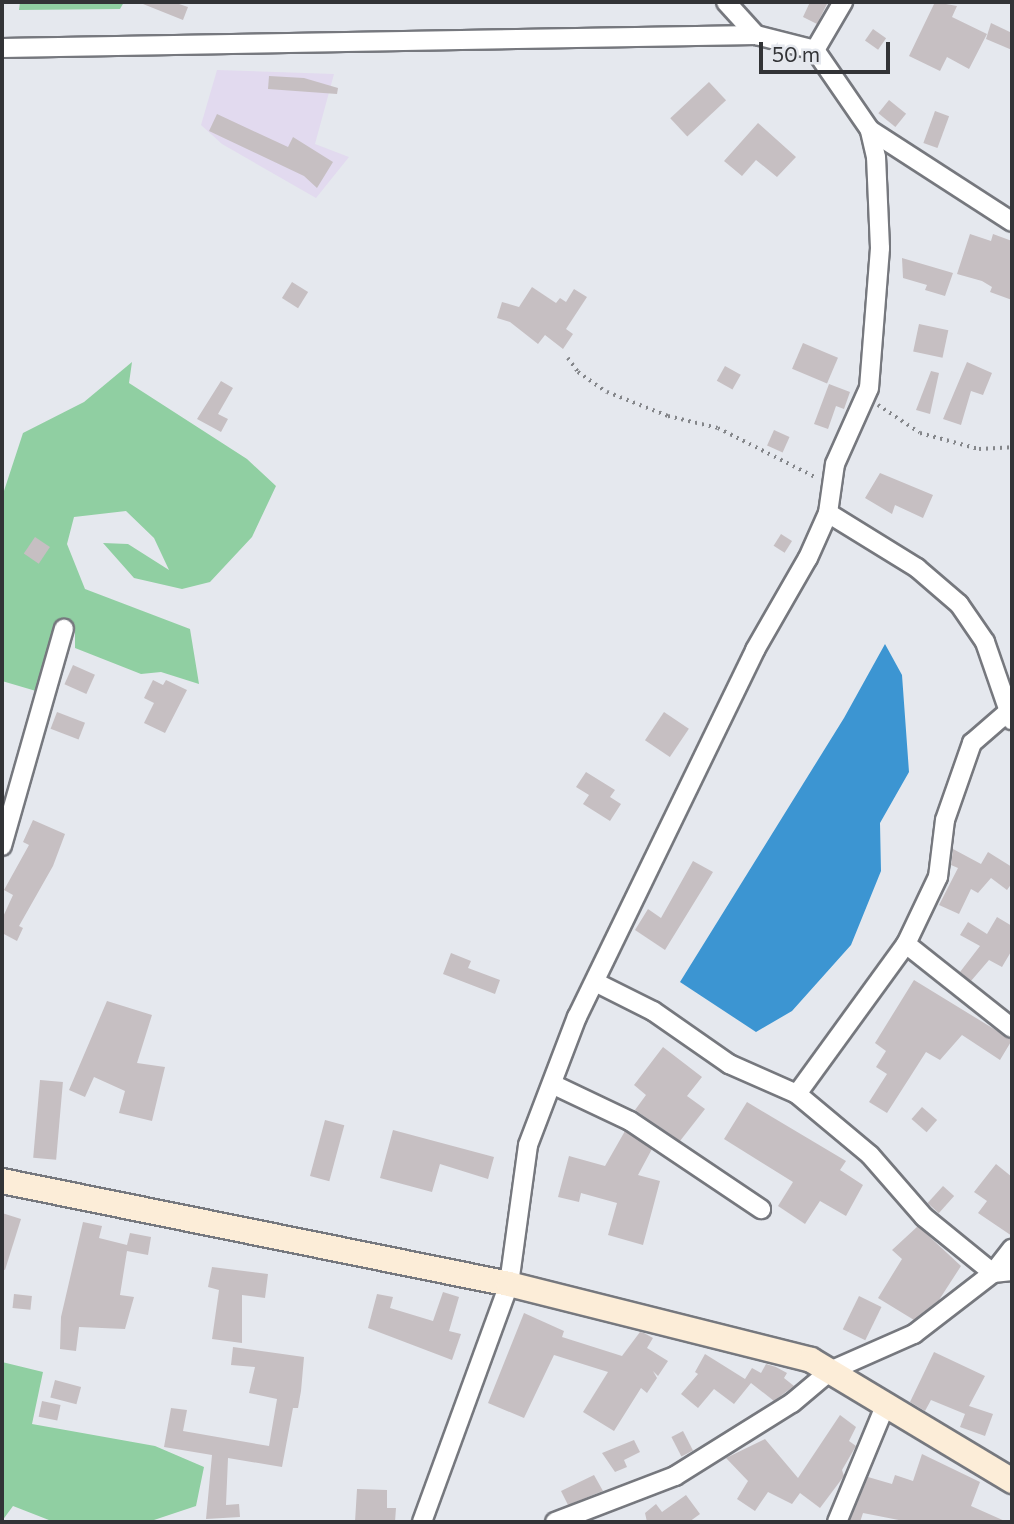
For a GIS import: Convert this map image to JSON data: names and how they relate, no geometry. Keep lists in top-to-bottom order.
{
  "scale_bar": "50 m"
}
